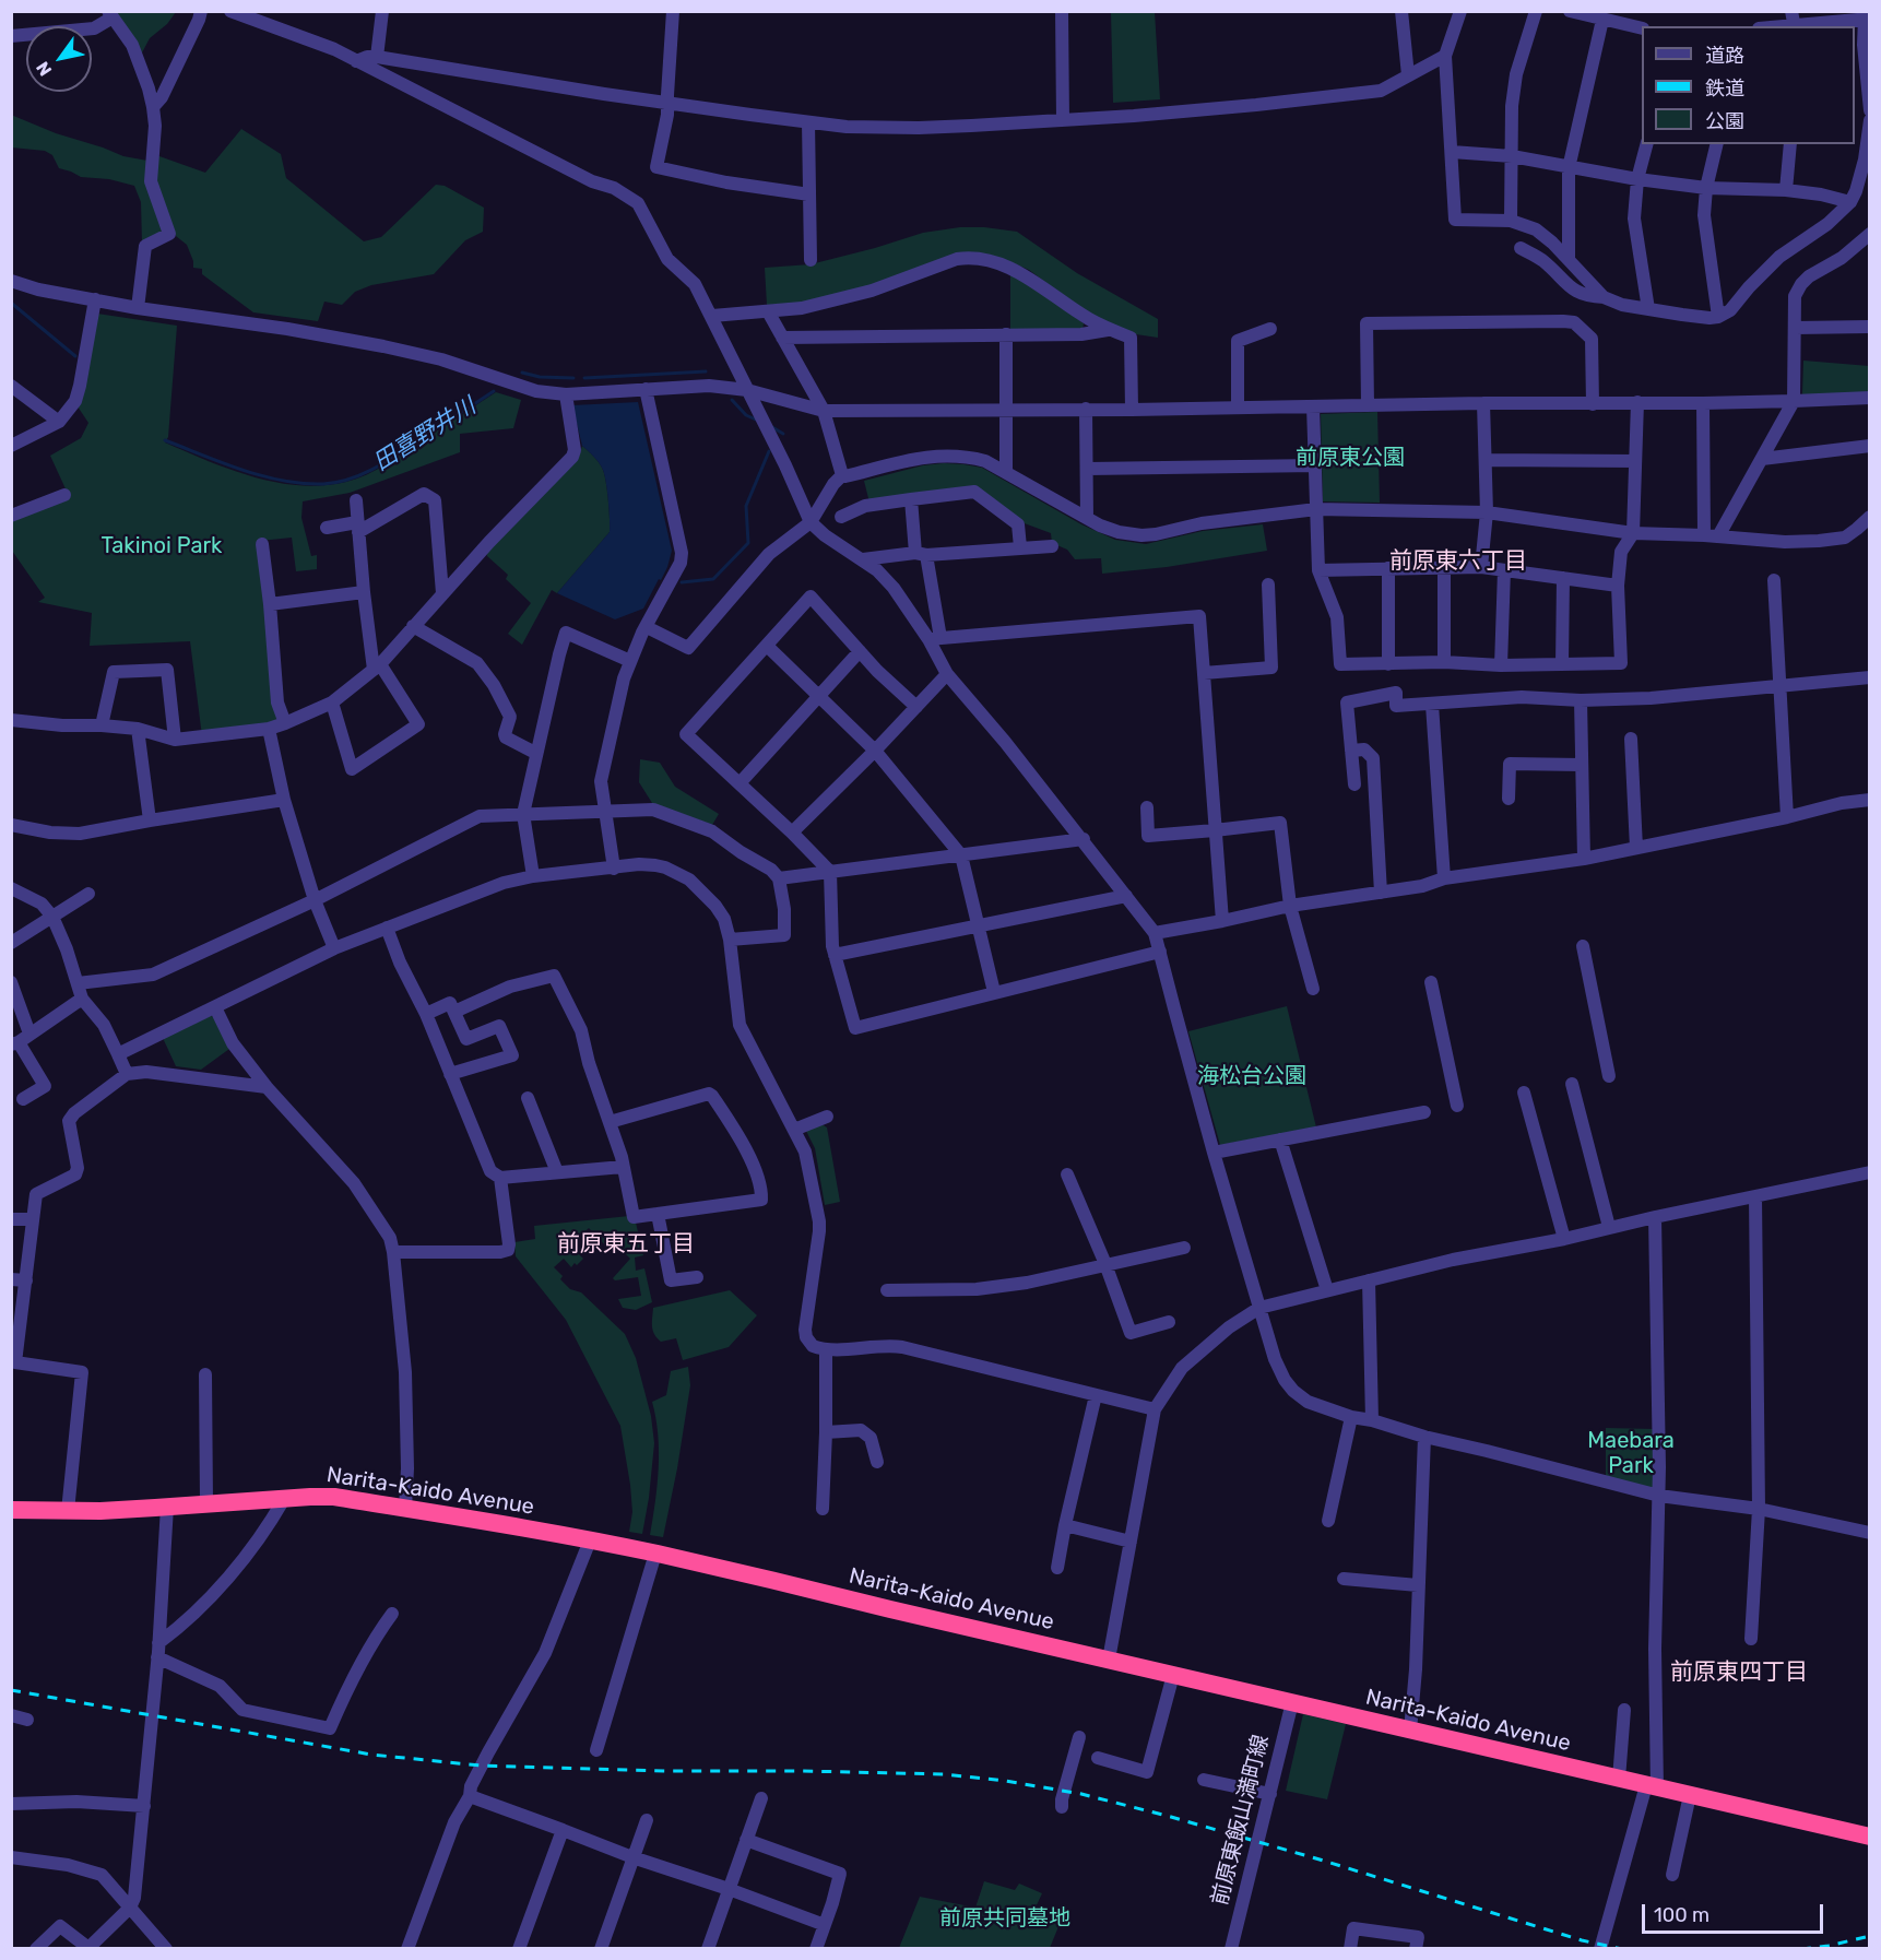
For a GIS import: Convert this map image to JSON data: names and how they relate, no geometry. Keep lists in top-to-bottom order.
{
  "streets": {
    "highway": ["Narita-Kaido Avenue"],
    "street": ["前原東飯山満町線"]
  },
  "crossings": [
    ["Narita-Kaido Avenue", "前原東飯山満町線"]
  ],
  "districts": ["前原東六丁目", "前原東五丁目", "前原東四丁目"],
  "water": ["田喜野井川"],
  "parks": [
    "前原東公園",
    "Takinoi Park",
    "海松台公園",
    "Maebara Park",
    "前原共同墓地"
  ],
  "legend": ["道路", "鉄道", "公園"],
  "scale_bar": "100 m",
  "north": "bottom left"
}
